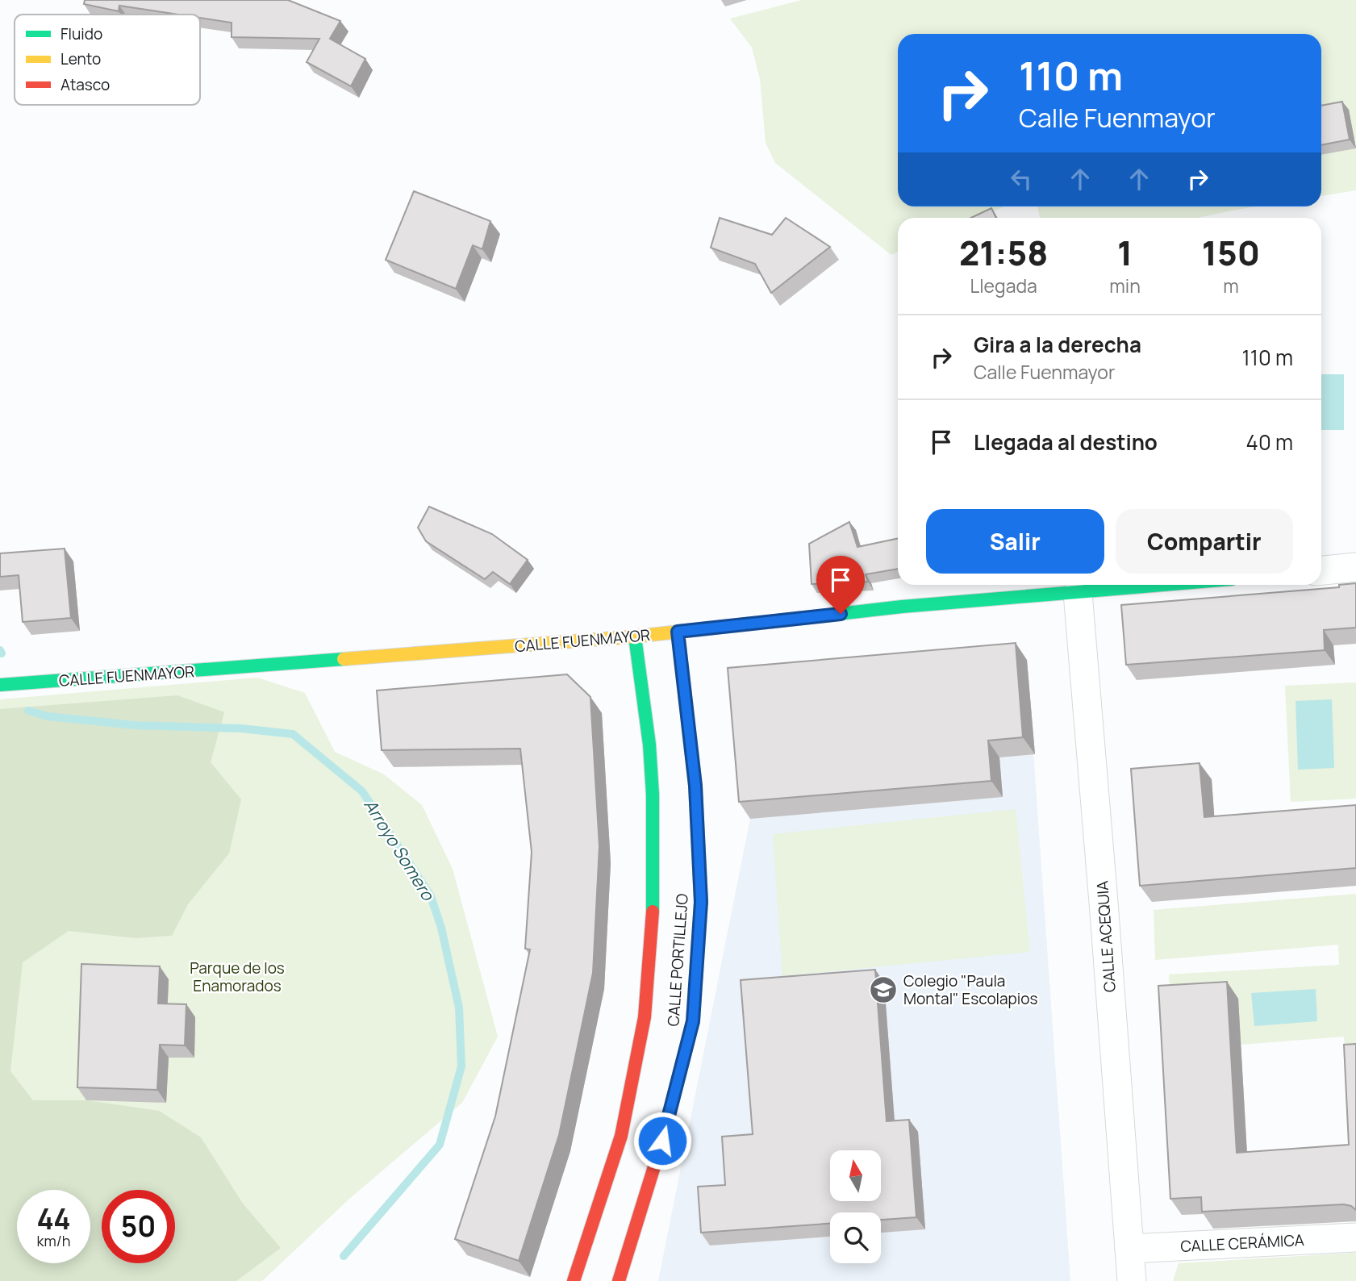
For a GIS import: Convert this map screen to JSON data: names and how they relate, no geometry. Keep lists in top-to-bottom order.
{
  "streets": {
    "main road": ["CALLE FUENMAYOR", "CALLE PORTILLEJO"],
    "street": ["CALLE ACEQUIA", "CALLE CERÁMICA"]
  },
  "crossings": [
    ["CALLE FUENMAYOR", "CALLE ACEQUIA"],
    ["CALLE FUENMAYOR", "CALLE PORTILLEJO"],
    ["CALLE ACEQUIA", "CALLE CERÁMICA"]
  ],
  "water": ["Arroyo Somero"],
  "parks": ["Parque de los Enamorados"],
  "places": {
    "school or university": ["Colegio \"Paula Montal\" Escolapios"]
  },
  "legend": ["Fluido", "Lento", "Atasco"],
  "north": "top",
  "page": {
    "turn": ["110 m", "Calle Fuenmayor"],
    "eta": [
      "21:58",
      "Llegada",
      "1",
      "min",
      "150",
      "m"
    ],
    "list": [
      {
        "name": "Gira a la derecha",
        "note": "Calle Fuenmayor",
        "value": "110 m"
      },
      {
        "name": "Llegada al destino",
        "value": "40 m"
      }
    ],
    "buttons": ["Salir", "Compartir"],
    "speed": "44 km/h",
    "limit": "50"
  }
}
